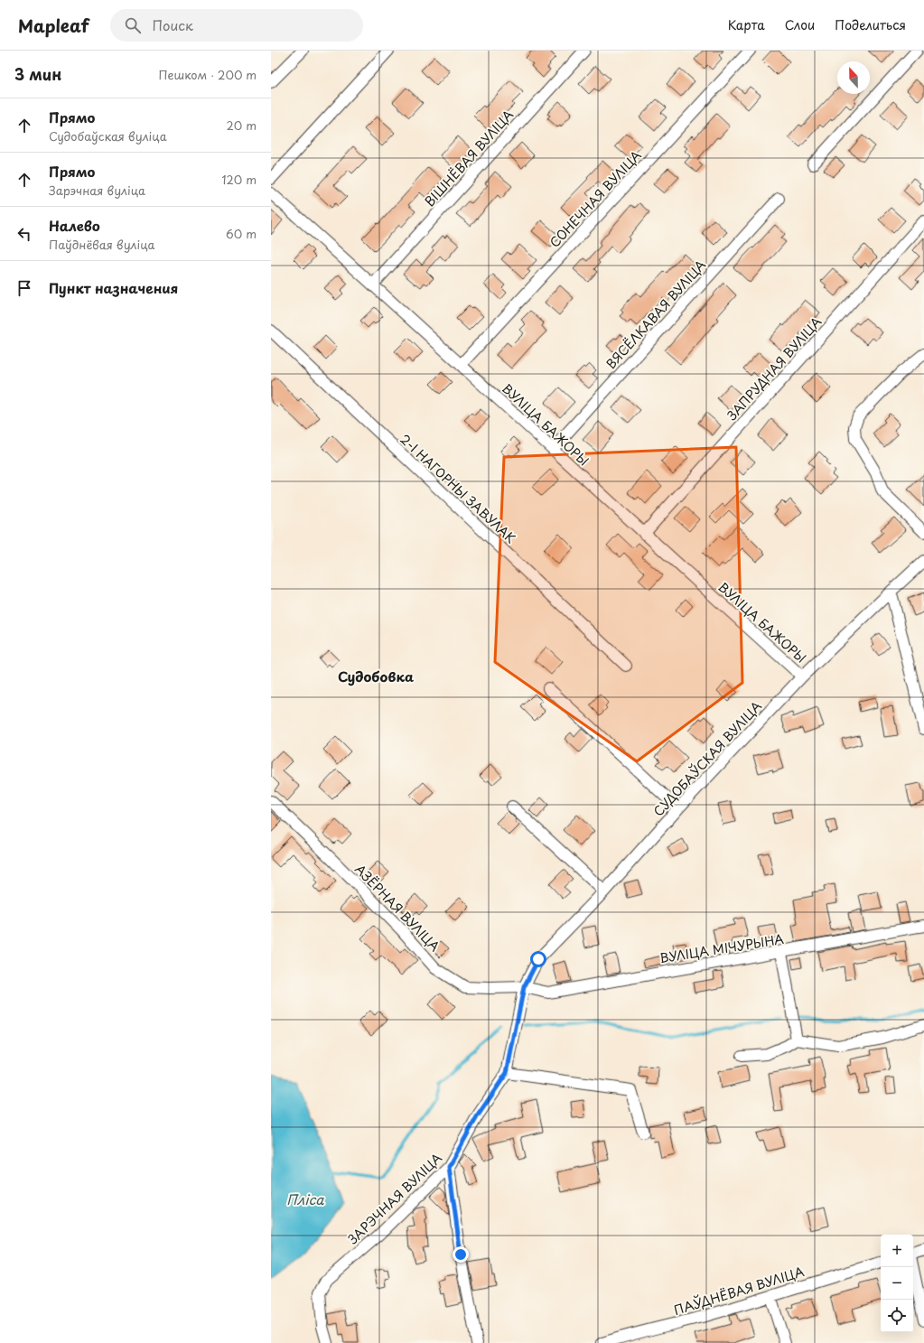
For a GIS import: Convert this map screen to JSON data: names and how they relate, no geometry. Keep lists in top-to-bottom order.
{
  "streets": {
    "street": [
      "ВІШНЁВАЯ ВУЛІЦА",
      "СОНЕЧНАЯ ВУЛІЦА",
      "ВЯСЁЛКАВАЯ ВУЛІЦА",
      "ЗАПРУДНАЯ ВУЛІЦА",
      "ВУЛІЦА БАЖОРЫ",
      "2-І НАГОРНЫ ЗАВУЛАК",
      "СУДОБАЎСКАЯ ВУЛІЦА",
      "АЗЁРНАЯ ВУЛІЦА",
      "ВУЛІЦА МІЧУРЫНА",
      "ЗАРЭЧНАЯ ВУЛІЦА",
      "ПАЎДНЁВАЯ ВУЛІЦА"
    ]
  },
  "crossings": [
    ["ВІШНЁВАЯ ВУЛІЦА", "ВУЛІЦА БАЖОРЫ"],
    ["СОНЕЧНАЯ ВУЛІЦА", "ВУЛІЦА БАЖОРЫ"],
    ["ВЯСЁЛКАВАЯ ВУЛІЦА", "ВУЛІЦА БАЖОРЫ"],
    ["ЗАПРУДНАЯ ВУЛІЦА", "ВУЛІЦА БАЖОРЫ"],
    ["ВУЛІЦА БАЖОРЫ", "СУДОБАЎСКАЯ ВУЛІЦА"],
    ["СУДОБАЎСКАЯ ВУЛІЦА", "АЗЁРНАЯ ВУЛІЦА"],
    ["СУДОБАЎСКАЯ ВУЛІЦА", "ВУЛІЦА МІЧУРЫНА"],
    ["СУДОБАЎСКАЯ ВУЛІЦА", "ЗАРЭЧНАЯ ВУЛІЦА"],
    ["АЗЁРНАЯ ВУЛІЦА", "ВУЛІЦА МІЧУРЫНА"],
    ["АЗЁРНАЯ ВУЛІЦА", "ЗАРЭЧНАЯ ВУЛІЦА"],
    ["ВУЛІЦА МІЧУРЫНА", "ЗАРЭЧНАЯ ВУЛІЦА"]
  ],
  "districts": ["Судобовка"],
  "water": ["Пліса"],
  "north": "top",
  "page": {
    "header": "Mapleaf",
    "search": "Поиск",
    "nav": ["Карта", "Слои", "Поделиться"],
    "heading": ["3 мин", "Пешком · 200 m"],
    "list": [
      ["Прямо", "Судобаўская вуліца", "20 m"],
      ["Прямо", "Зарэчная вуліца", "120 m"],
      ["Налево", "Паўднёвая вуліца", "60 m"],
      "Пункт назначения"
    ],
    "map_buttons": ["+", "−"]
  }
}
